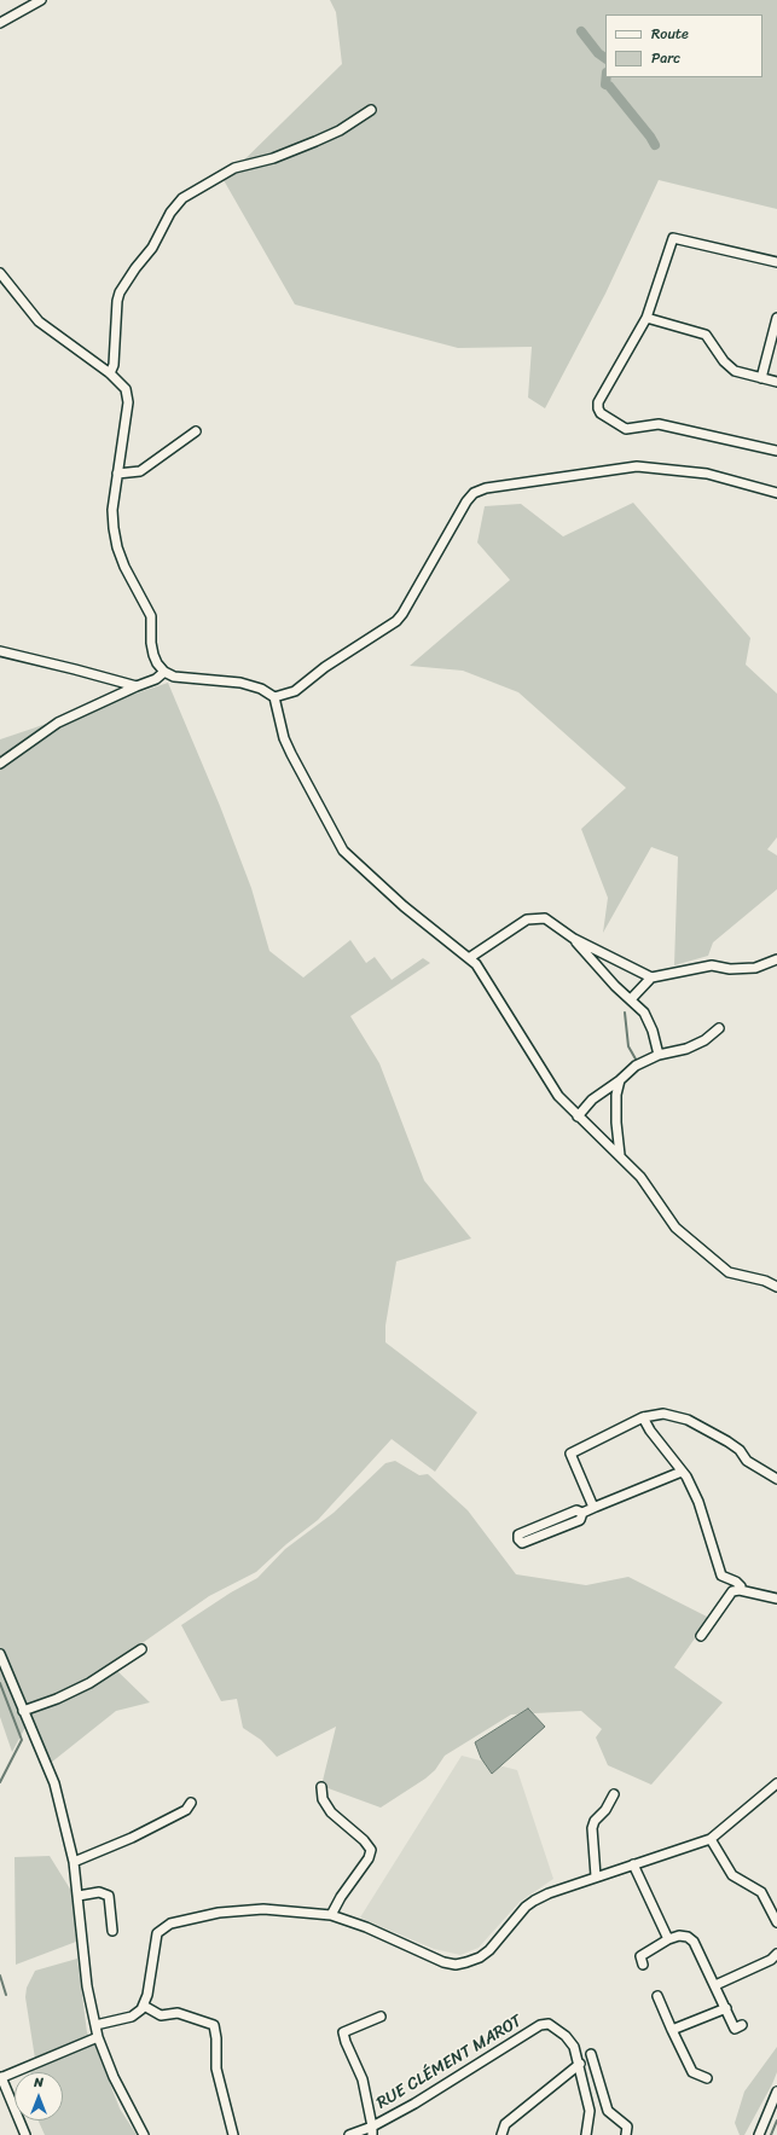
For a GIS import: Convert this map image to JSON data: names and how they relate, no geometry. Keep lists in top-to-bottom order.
{
  "streets": {
    "street": ["RUE CLÉMENT MAROT"]
  },
  "legend": ["Route", "Parc"],
  "north": "top"
}
